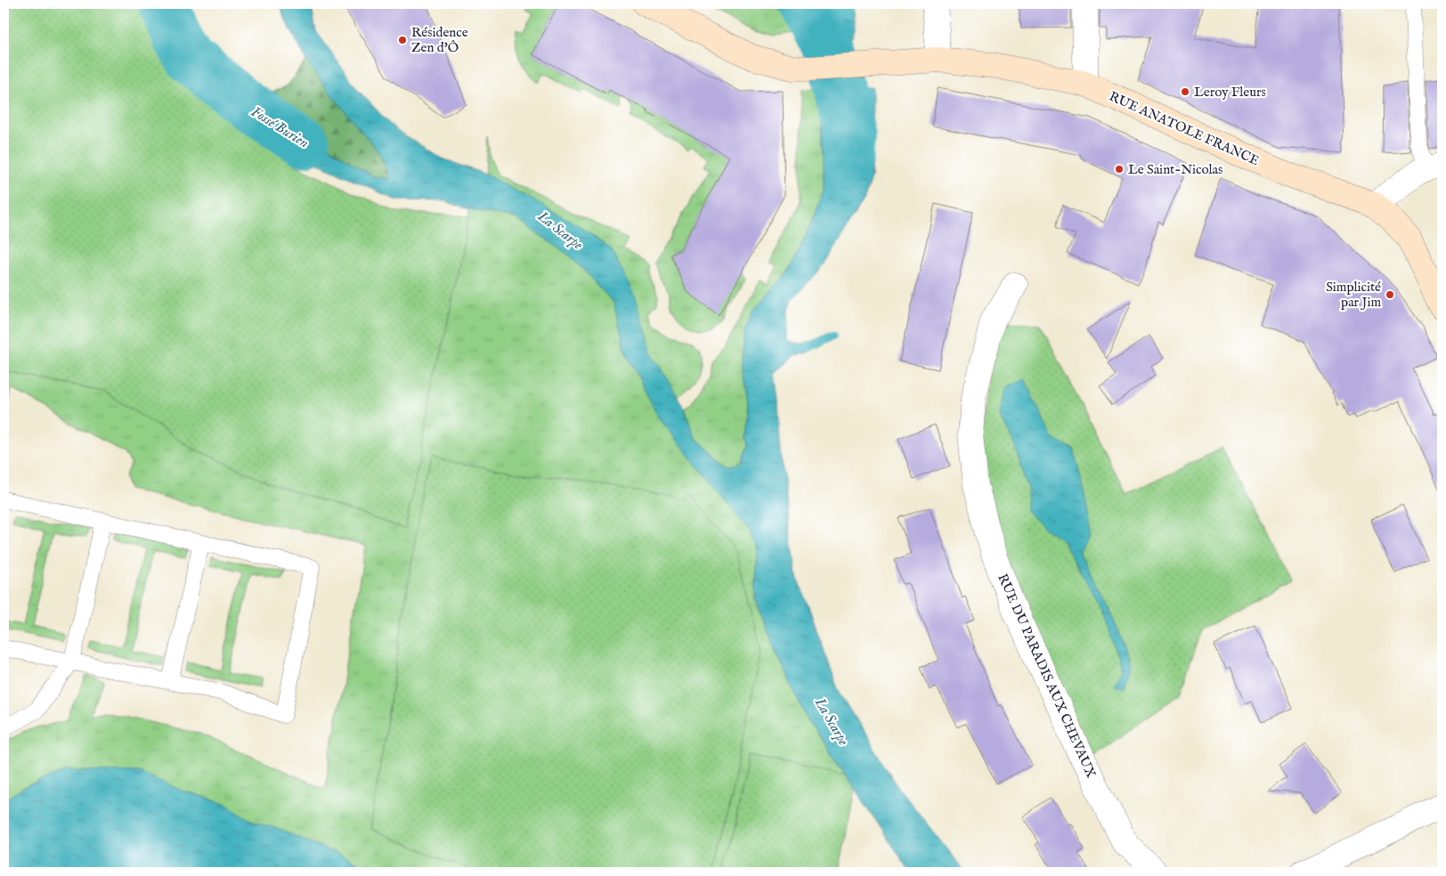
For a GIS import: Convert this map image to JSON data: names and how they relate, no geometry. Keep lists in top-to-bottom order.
{
  "streets": {
    "main road": ["RUE ANATOLE FRANCE"],
    "street": ["RUE DU PARADIS AUX CHEVAUX"]
  },
  "water": ["Fossé Burien", "La Scarpe"],
  "places": [
    "Résidence Zen d'Ô",
    "Leroy Fleurs",
    "Le Saint-Nicolas",
    "Simplicité par Jim"
  ]
}
